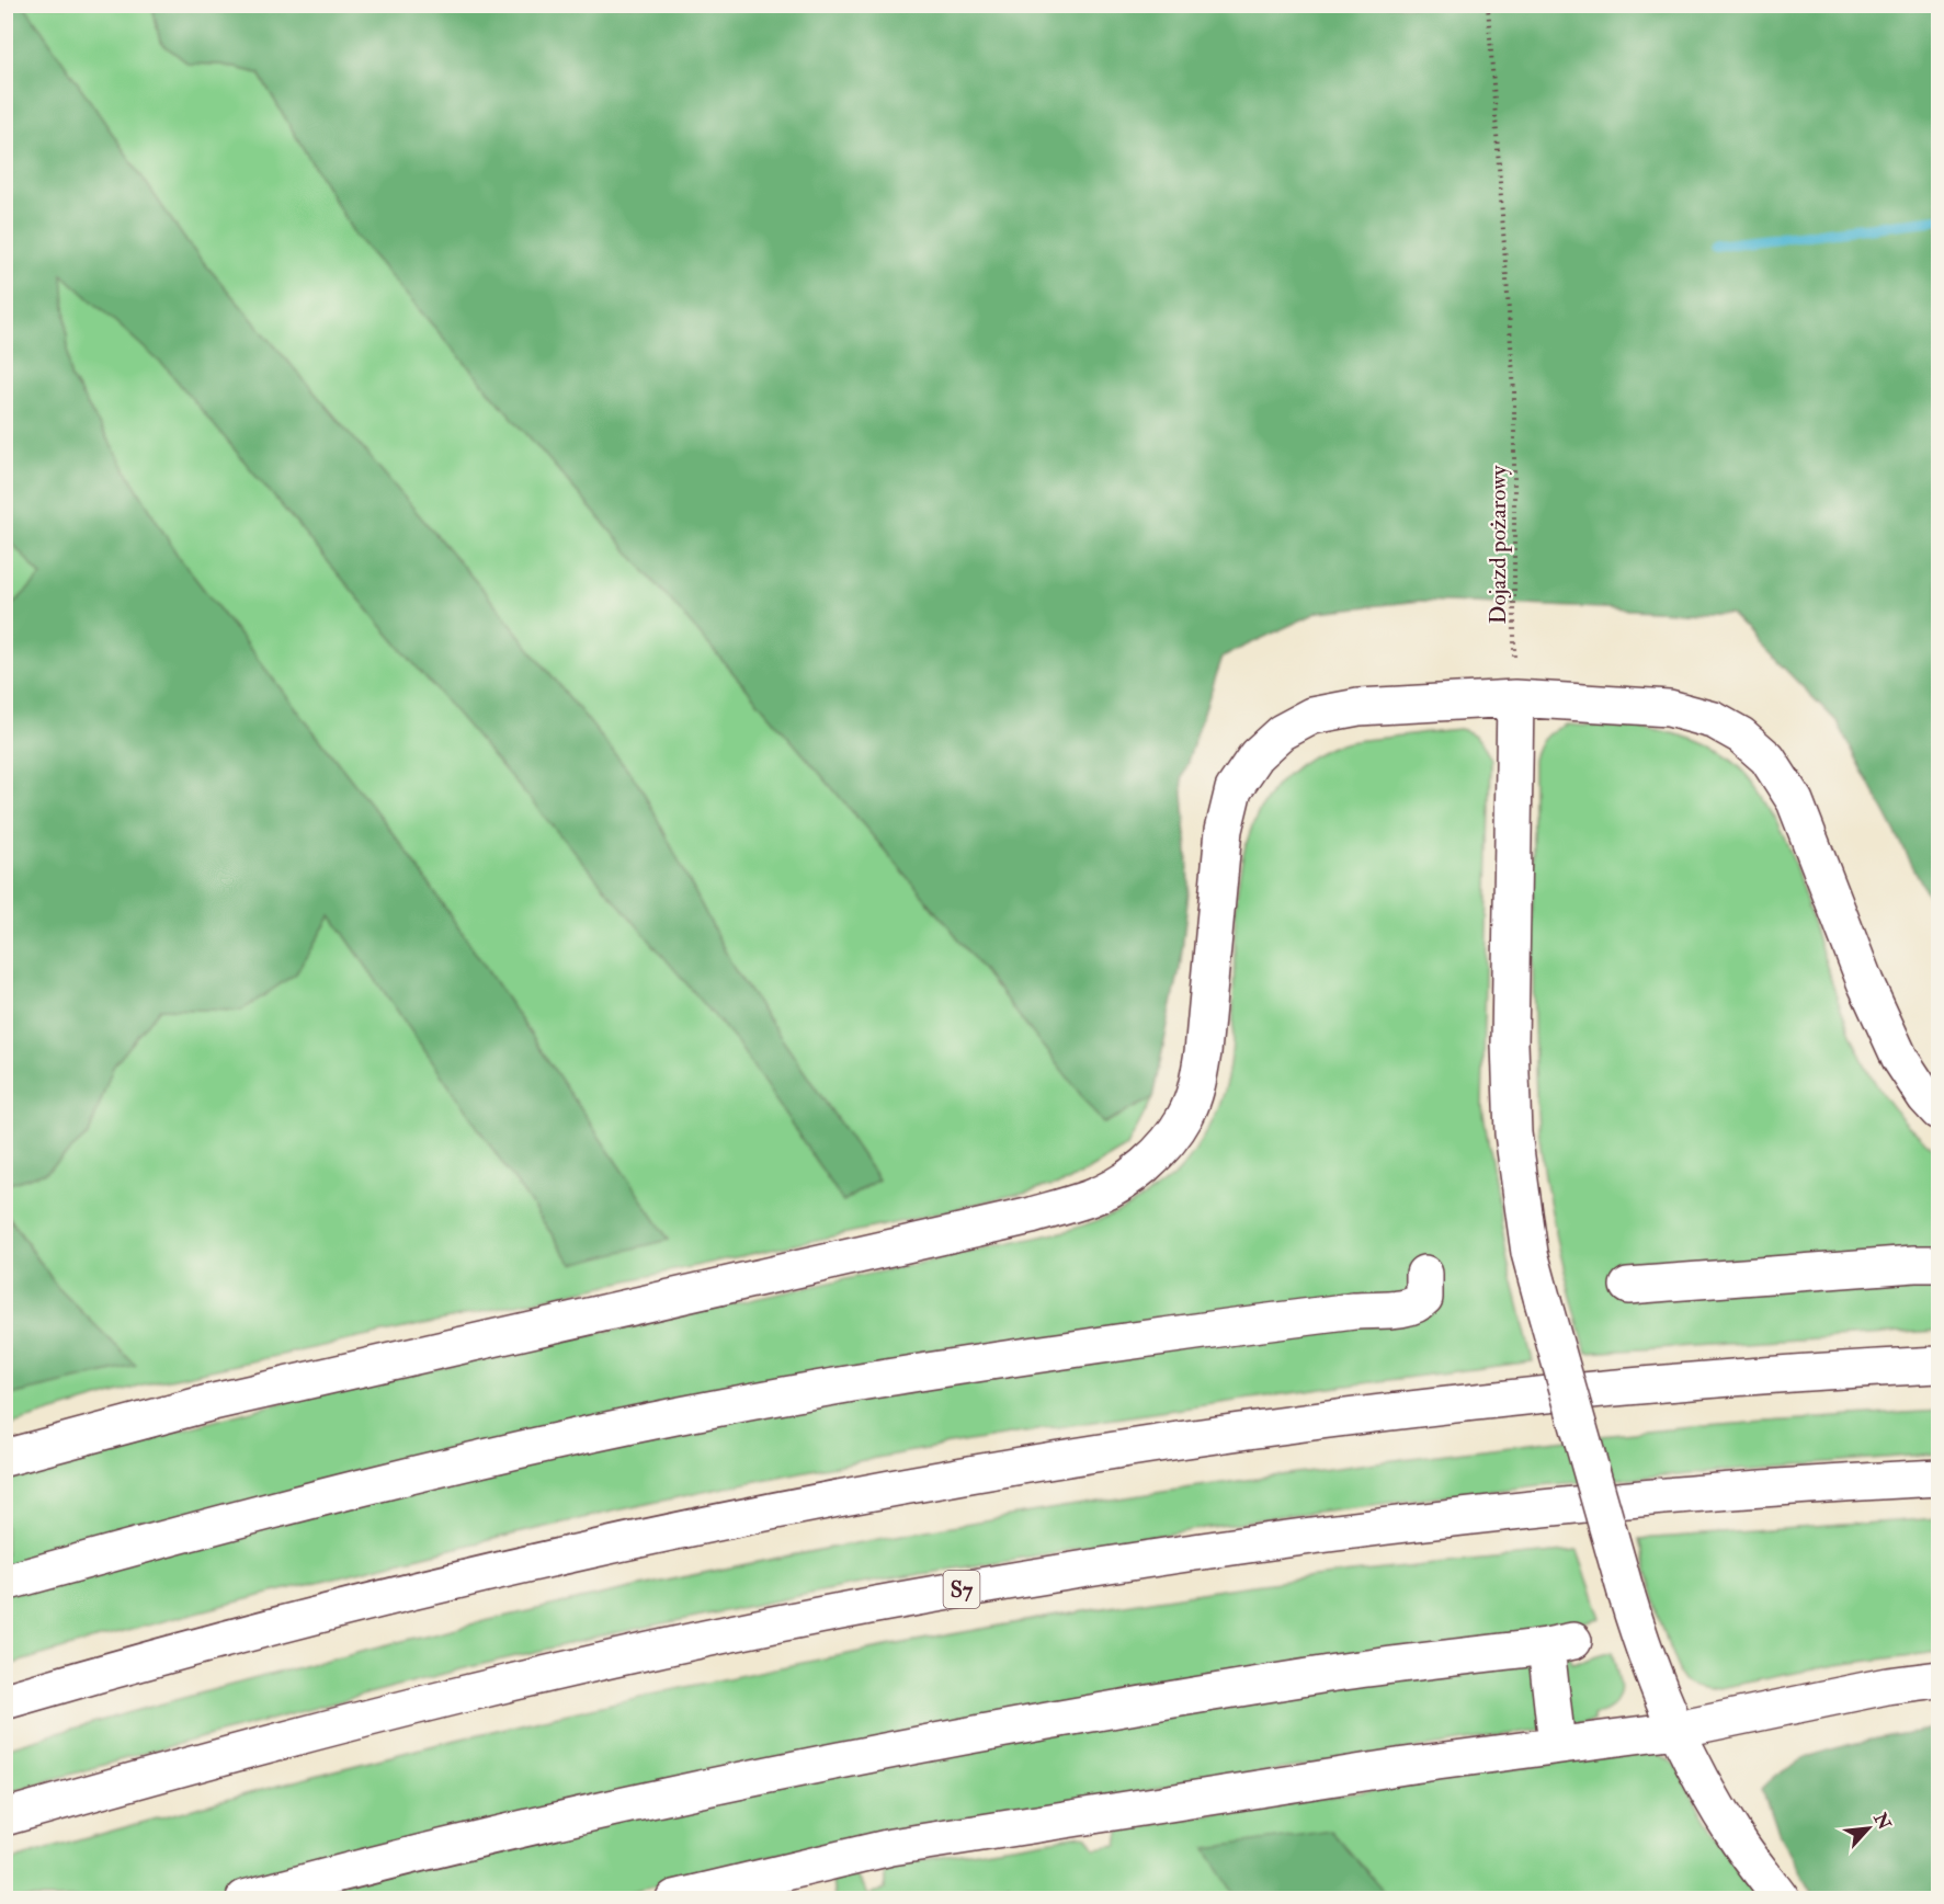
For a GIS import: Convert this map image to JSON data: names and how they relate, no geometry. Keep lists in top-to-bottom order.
{
  "streets": {
    "main road": ["S7"],
    "path": ["Dojazd pożarowy"]
  },
  "north": "top right"
}
